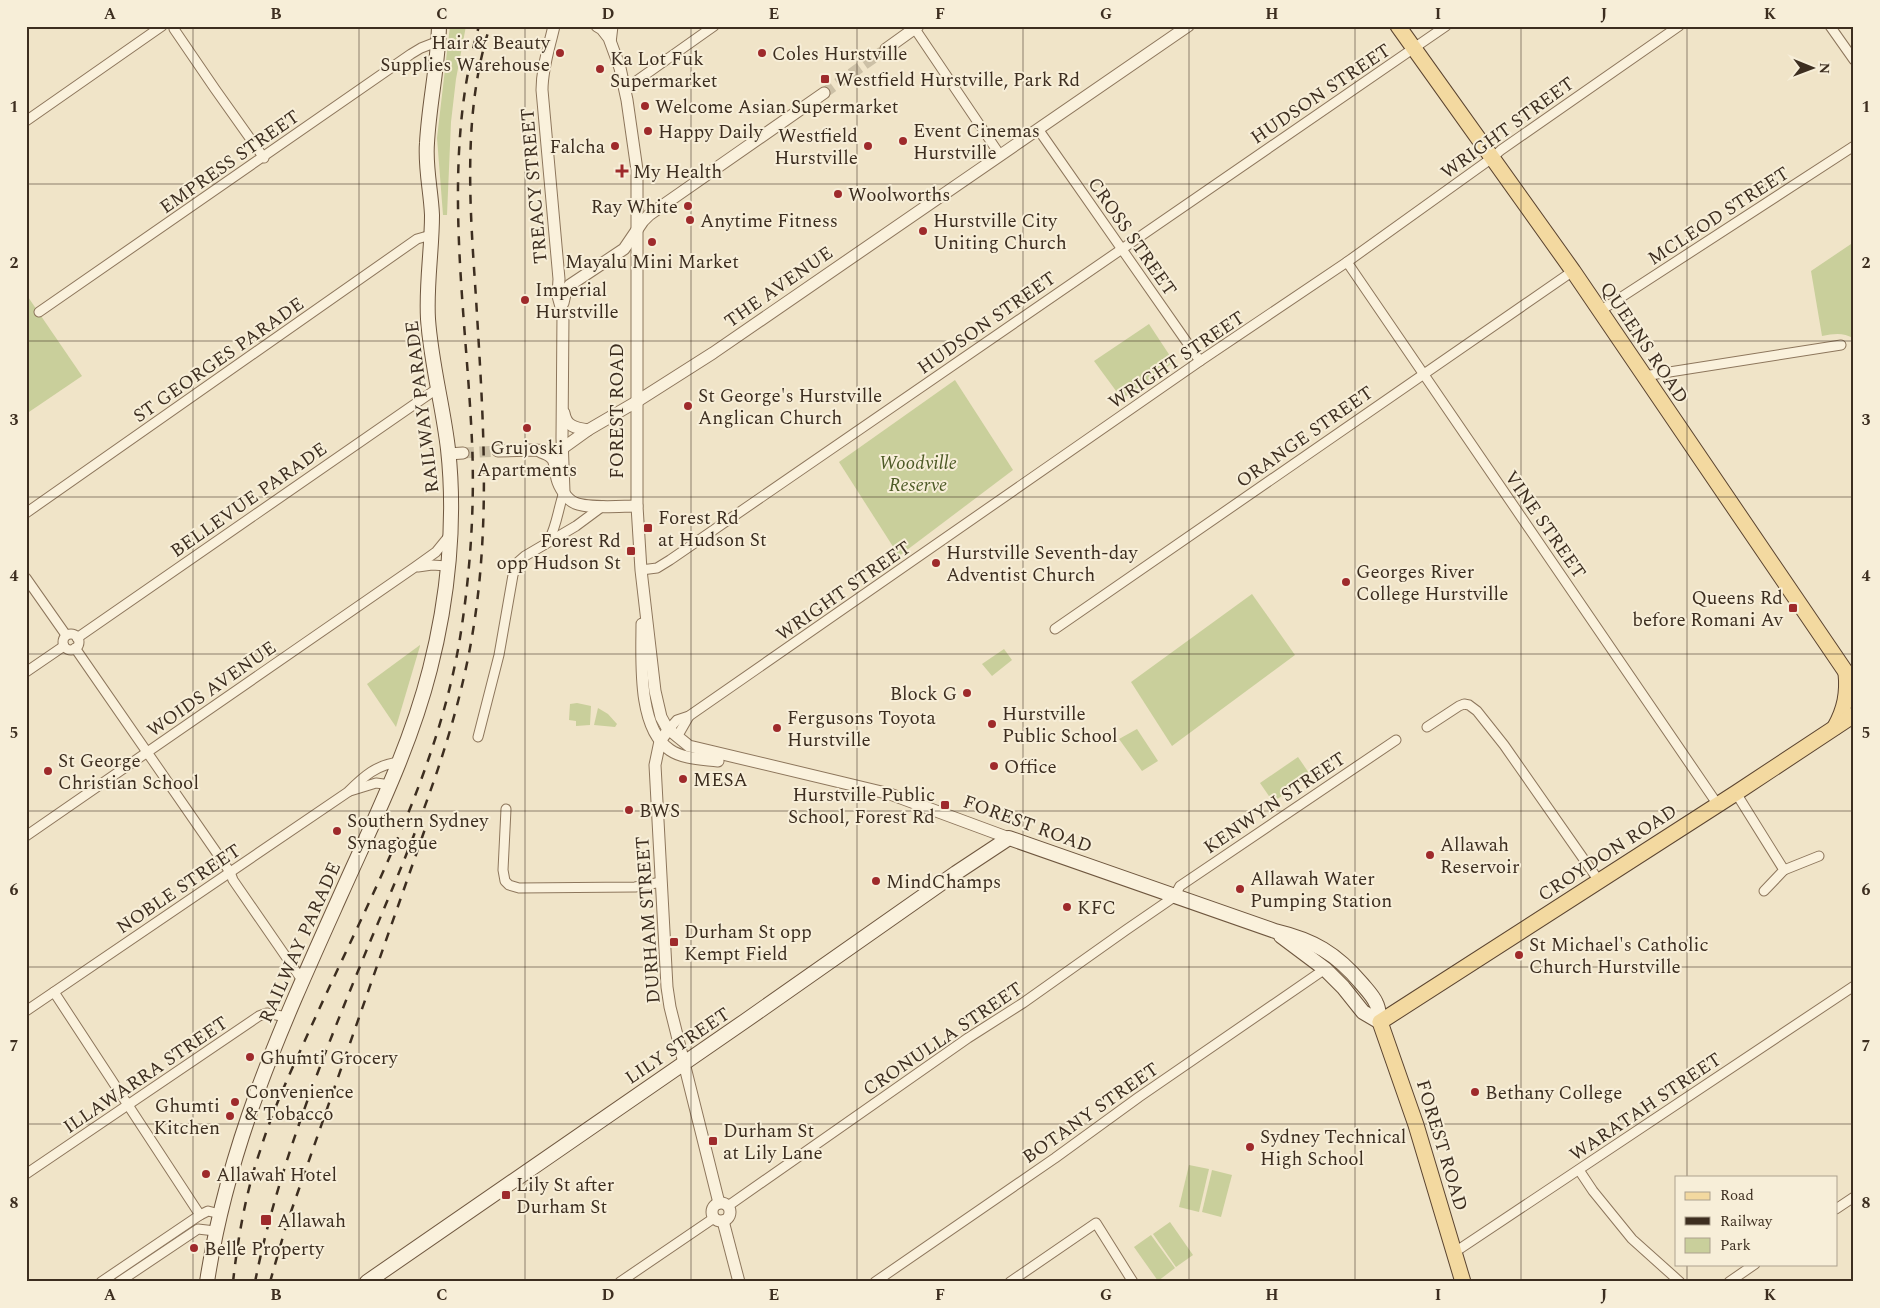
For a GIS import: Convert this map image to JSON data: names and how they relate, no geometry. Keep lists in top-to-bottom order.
{
  "streets": {
    "main road": [
      "QUEENS ROAD",
      "RAILWAY PARADE",
      "FOREST ROAD",
      "CROYDON ROAD",
      "LILY STREET"
    ],
    "street": [
      "HUDSON STREET",
      "WRIGHT STREET",
      "EMPRESS STREET",
      "TREACY STREET",
      "MCLEOD STREET",
      "CROSS STREET",
      "THE AVENUE",
      "ST GEORGES PARADE",
      "ORANGE STREET",
      "BELLEVUE PARADE",
      "VINE STREET",
      "WOIDS AVENUE",
      "KENWYN STREET",
      "NOBLE STREET",
      "DURHAM STREET",
      "CRONULLA STREET",
      "ILLAWARRA STREET",
      "WARATAH STREET",
      "BOTANY STREET"
    ]
  },
  "crossings": [
    ["HUDSON STREET", "CROSS STREET"],
    ["HUDSON STREET", "QUEENS ROAD"],
    ["HUDSON STREET", "FOREST ROAD"],
    ["WRIGHT STREET", "CROSS STREET"],
    ["WRIGHT STREET", "QUEENS ROAD"],
    ["WRIGHT STREET", "FOREST ROAD"],
    ["WRIGHT STREET", "VINE STREET"],
    ["EMPRESS STREET", "RAILWAY PARADE"],
    ["TREACY STREET", "THE AVENUE"],
    ["MCLEOD STREET", "QUEENS ROAD"],
    ["CROSS STREET", "THE AVENUE"],
    ["THE AVENUE", "FOREST ROAD"],
    ["QUEENS ROAD", "ORANGE STREET"],
    ["ST GEORGES PARADE", "RAILWAY PARADE"],
    ["RAILWAY PARADE", "BELLEVUE PARADE"],
    ["RAILWAY PARADE", "WOIDS AVENUE"],
    ["RAILWAY PARADE", "NOBLE STREET"],
    ["RAILWAY PARADE", "ILLAWARRA STREET"],
    ["FOREST ROAD", "KENWYN STREET"],
    ["FOREST ROAD", "CROYDON ROAD"],
    ["FOREST ROAD", "DURHAM STREET"],
    ["FOREST ROAD", "CRONULLA STREET"],
    ["FOREST ROAD", "LILY STREET"],
    ["FOREST ROAD", "WARATAH STREET"],
    ["FOREST ROAD", "BOTANY STREET"],
    ["ORANGE STREET", "VINE STREET"],
    ["VINE STREET", "CROYDON ROAD"],
    ["KENWYN STREET", "CRONULLA STREET"],
    ["DURHAM STREET", "CRONULLA STREET"],
    ["DURHAM STREET", "LILY STREET"]
  ],
  "parks": ["Woodville Reserve"],
  "places": {
    "other": [
      "Hair & Beauty Supplies Warehouse",
      "Coles Hurstville",
      "Ka Lot Fuk Supermarket",
      "Welcome Asian Supermarket",
      "Happy Daily",
      "Event Cinemas Hurstville",
      "Falcha",
      "Westfield Hurstville",
      "Woolworths",
      "Ray White",
      "Anytime Fitness",
      "Hurstville City Uniting Church",
      "Mayalu Mini Market",
      "Imperial Hurstville",
      "St George's Hurstville Anglican Church",
      "Grujoski Apartments",
      "Hurstville Seventh-day Adventist Church",
      "Georges River College Hurstville",
      "Block G",
      "Hurstville Public School",
      "Fergusons Toyota Hurstville",
      "Office",
      "St George Christian School",
      "MESA",
      "BWS",
      "Southern Sydney Synagogue",
      "Allawah Reservoir",
      "MindChamps",
      "Allawah Water Pumping Station",
      "KFC",
      "St Michael's Catholic Church Hurstville",
      "Ghumti Grocery",
      "Bethany College",
      "Convenience & Tobacco",
      "Ghumti Kitchen",
      "Sydney Technical High School",
      "Allawah Hotel",
      "Belle Property"
    ],
    "transit": [
      "Westfield Hurstville, Park Rd",
      "Forest Rd at Hudson St",
      "Forest Rd opp Hudson St",
      "Queens Rd before Romani Av",
      "Hurstville Public School, Forest Rd",
      "Durham St opp Kempt Field",
      "Durham St at Lily Lane",
      "Lily St after Durham St",
      "Allawah"
    ],
    "health": ["My Health"]
  },
  "legend": ["Road", "Railway", "Park"],
  "north": "right",
  "grid": {
    "columns": [
      "A",
      "B",
      "C",
      "D",
      "E",
      "F",
      "G",
      "H",
      "I",
      "J",
      "K"
    ],
    "rows": [
      "1",
      "2",
      "3",
      "4",
      "5",
      "6",
      "7",
      "8"
    ]
  }
}
